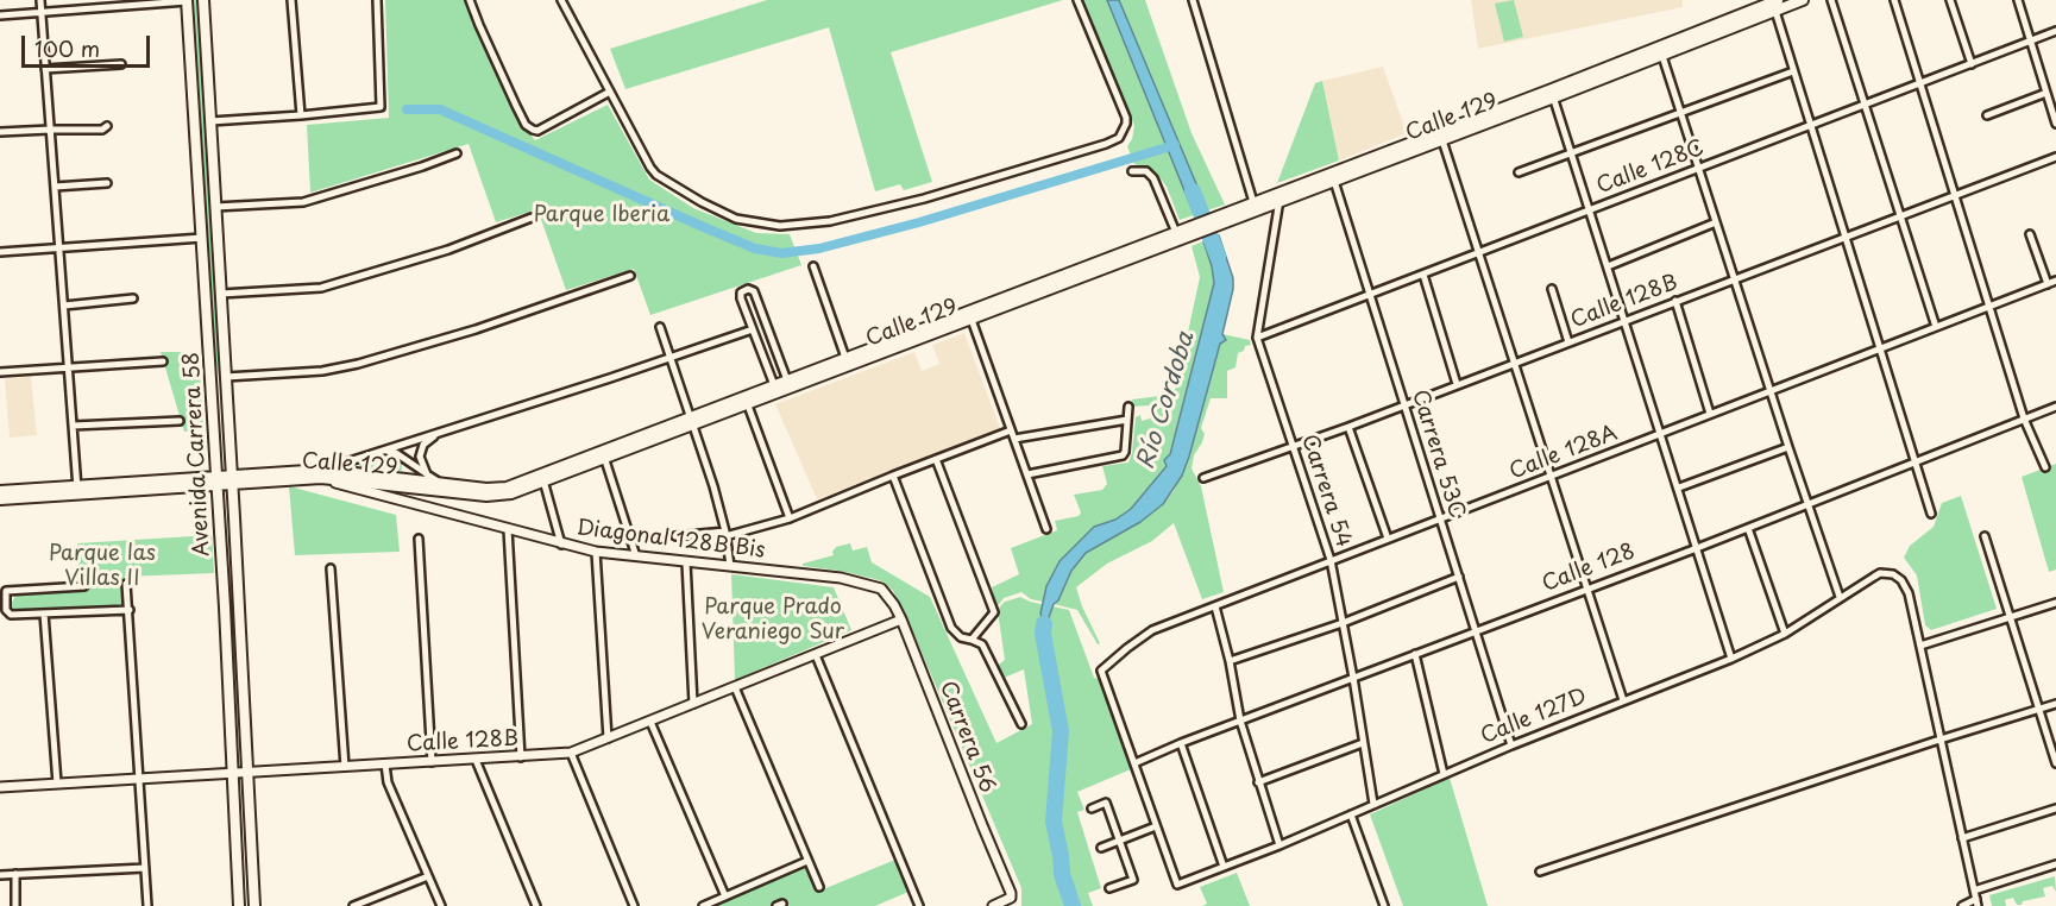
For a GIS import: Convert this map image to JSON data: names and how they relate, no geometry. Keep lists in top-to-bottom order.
{
  "streets": {
    "main road": ["Calle 129", "Avenida Carrera 58"],
    "street": [
      "Calle 128C",
      "Calle 128B",
      "Calle 128A",
      "Carrera 53C",
      "Carrera 54",
      "Diagonal 128B Bis",
      "Calle 128",
      "Calle 127D",
      "Carrera 56"
    ]
  },
  "crossings": [
    ["Calle 129", "Avenida Carrera 58"],
    ["Calle 129", "Carrera 53C"],
    ["Calle 129", "Carrera 54"],
    ["Calle 129", "Diagonal 128B Bis"],
    ["Calle 128C", "Carrera 53C"],
    ["Calle 128C", "Carrera 54"],
    ["Calle 128B", "Avenida Carrera 58"],
    ["Calle 128B", "Carrera 53C"],
    ["Calle 128B", "Carrera 54"],
    ["Calle 128B", "Carrera 56"],
    ["Calle 128A", "Carrera 53C"],
    ["Calle 128A", "Carrera 54"],
    ["Calle 128A", "Calle 128"],
    ["Carrera 53C", "Calle 128"],
    ["Carrera 53C", "Calle 127D"],
    ["Carrera 54", "Calle 128"],
    ["Carrera 54", "Calle 127D"],
    ["Diagonal 128B Bis", "Carrera 56"]
  ],
  "water": ["Río Cordoba"],
  "parks": ["Parque Iberia", "Parque las Villas II", "Parque Prado Veraniego Sur"],
  "scale_bar": "100 m"
}
